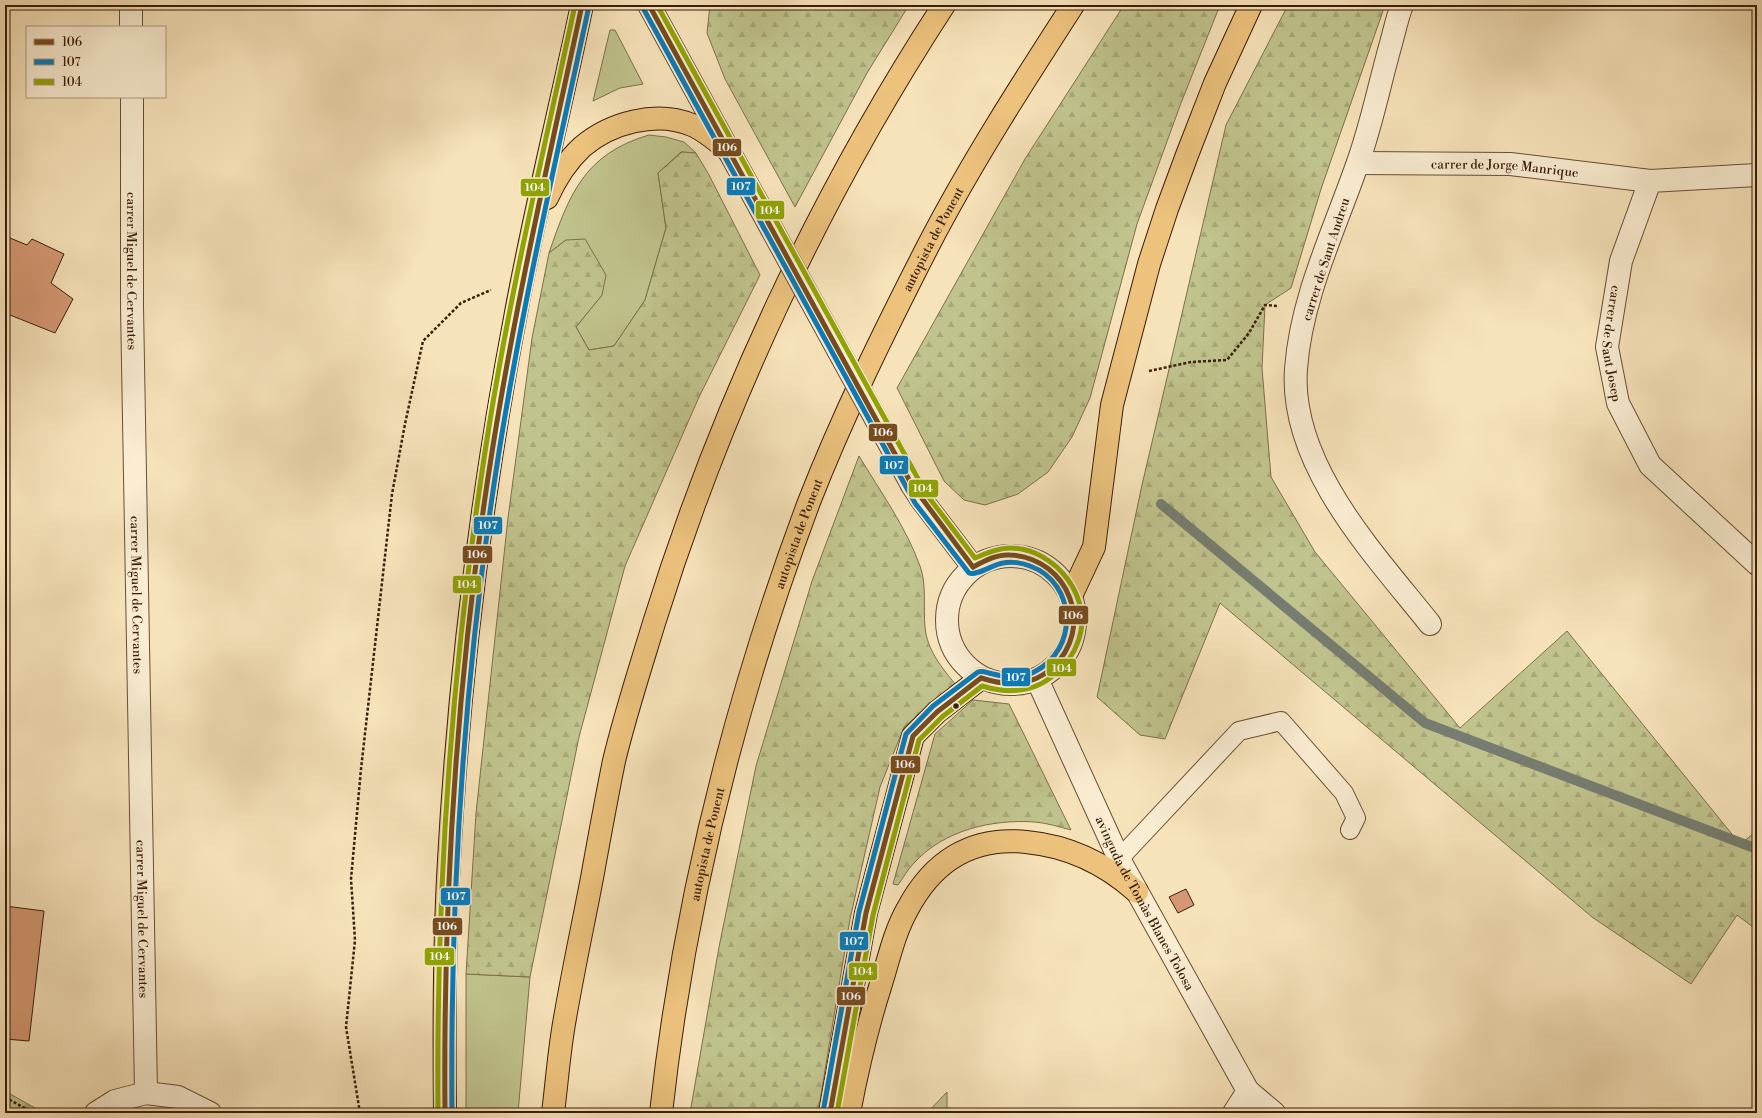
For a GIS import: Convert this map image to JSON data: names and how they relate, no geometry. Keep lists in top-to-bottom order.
{
  "streets": {
    "highway": ["autopista de Ponent"],
    "street": [
      "carrer de Jorge Manrique",
      "carrer de Sant Andreu",
      "carrer Miguel de Cervantes",
      "carrer de Sant Josep",
      "avinguda de Tomàs Blanes Tolosa"
    ]
  },
  "crossings": [
    ["carrer de Jorge Manrique", "carrer de Sant Andreu"],
    ["carrer de Jorge Manrique", "carrer de Sant Josep"]
  ],
  "lines": ["transit line 106", "transit line 104", "transit line 107"],
  "legend": ["106", "107", "104"]
}
